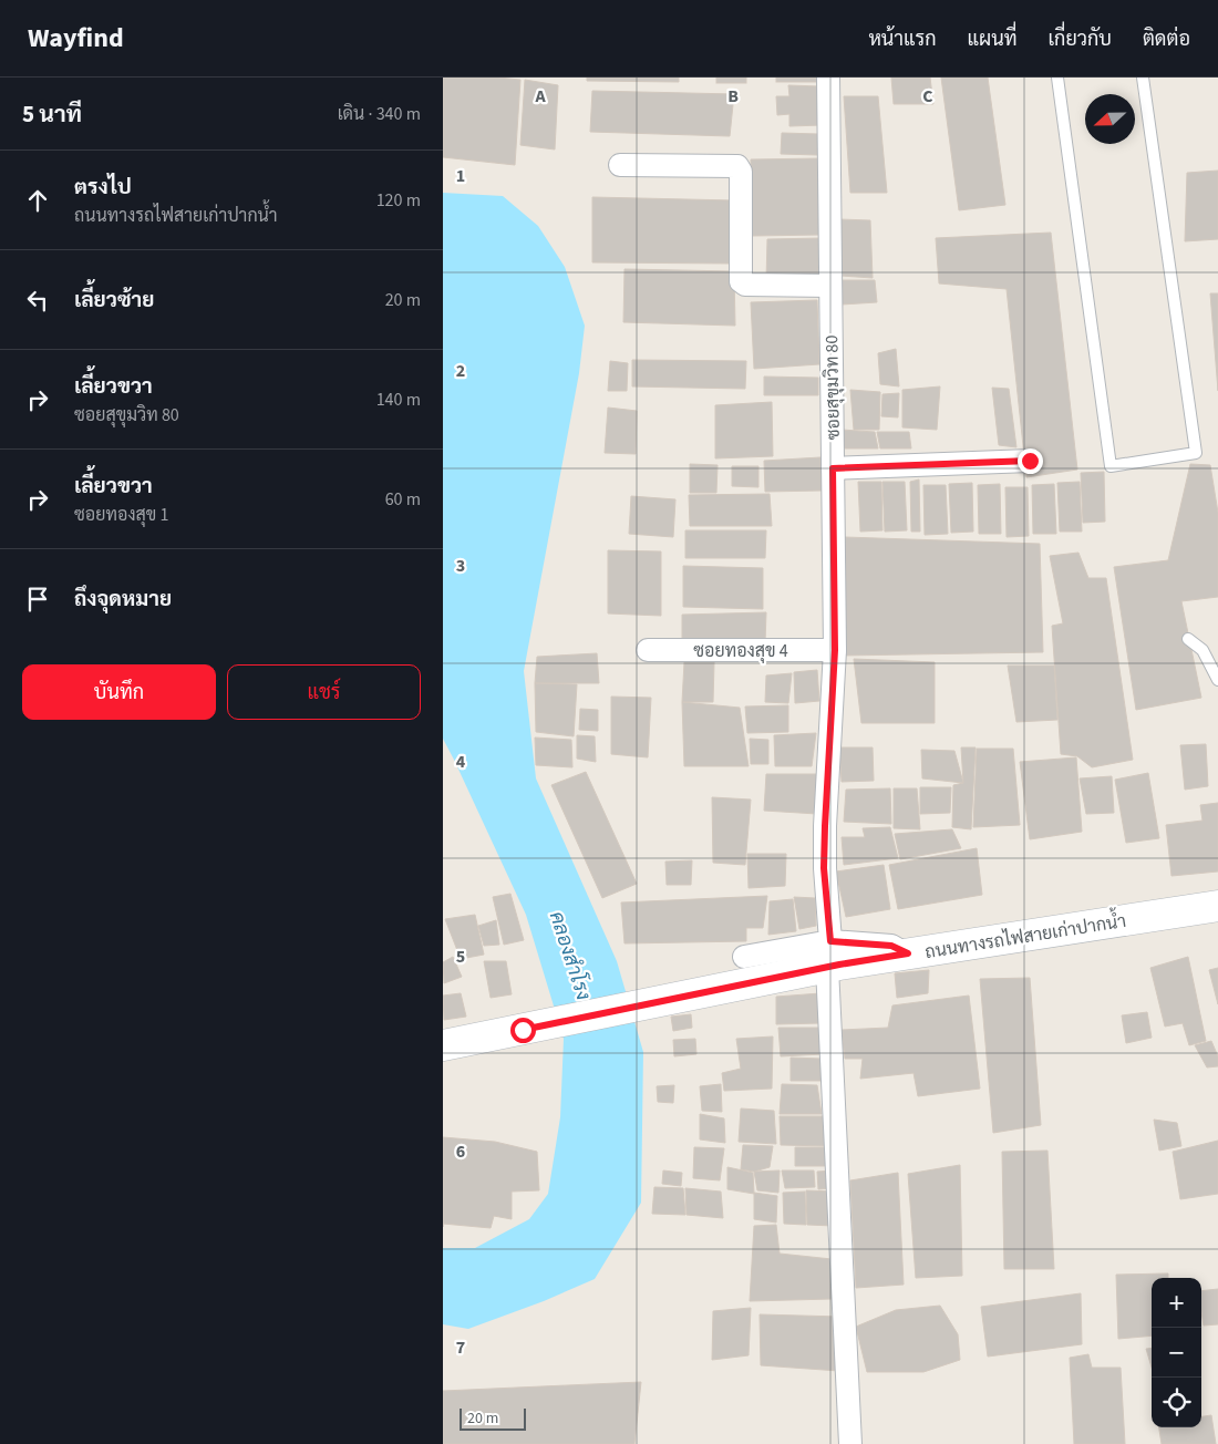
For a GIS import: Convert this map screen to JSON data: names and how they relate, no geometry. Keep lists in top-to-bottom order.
{
  "streets": {
    "main road": ["ถนนทางรถไฟสายเก่าปากน้ำ"],
    "street": ["ซอยสุขุมวิท 80", "ซอยทองสุข 4"]
  },
  "crossings": [
    ["ซอยสุขุมวิท 80", "ซอยทองสุข 4"],
    ["ซอยสุขุมวิท 80", "ถนนทางรถไฟสายเก่าปากน้ำ"]
  ],
  "water": ["คลองสำโรง"],
  "scale_bar": "20 m",
  "north": "left",
  "page": {
    "header": "Wayfind",
    "nav": [
      "หน้าแรก",
      "แผนที่",
      "เกี่ยวกับ",
      "ติดต่อ"
    ],
    "heading": ["5 นาที", "เดิน · 340 m"],
    "list": [
      ["ตรงไป", "ถนนทางรถไฟสายเก่าปากน้ำ", "120 m"],
      ["เลี้ยวซ้าย", "20 m"],
      ["เลี้ยวขวา", "ซอยสุขุมวิท 80", "140 m"],
      ["เลี้ยวขวา", "ซอยทองสุข 1", "60 m"],
      "ถึงจุดหมาย"
    ],
    "buttons": ["บันทึก", "แชร์"],
    "map_buttons": ["+", "−"],
    "scale": "20 m"
  },
  "grid": {
    "columns": ["A", "B", "C"],
    "rows": [
      "1",
      "2",
      "3",
      "4",
      "5",
      "6",
      "7"
    ]
  }
}
